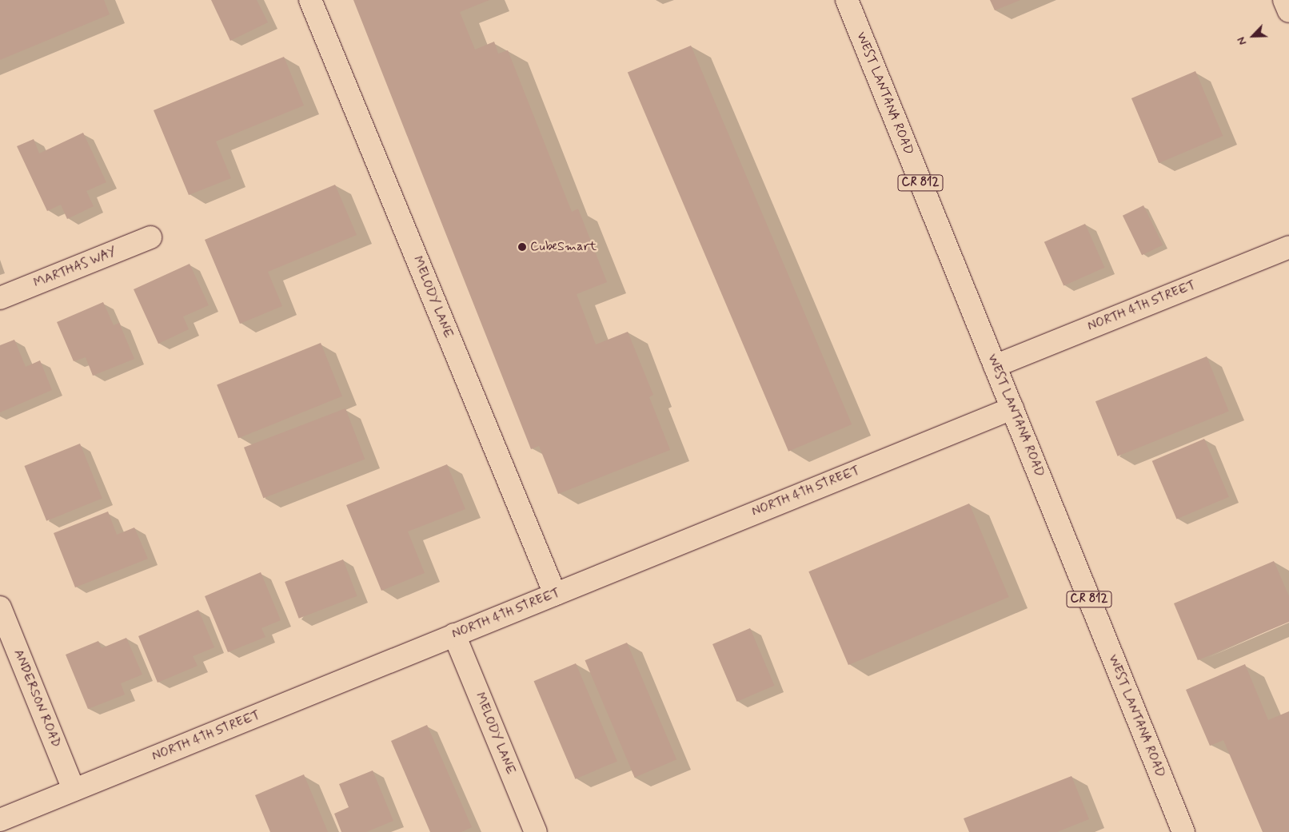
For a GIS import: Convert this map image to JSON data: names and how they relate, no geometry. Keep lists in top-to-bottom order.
{
  "streets": {
    "street": [
      "WEST LANTANA ROAD",
      "CR 812",
      "MARTHAS WAY",
      "MELODY LANE",
      "NORTH 4TH STREET",
      "ANDERSON ROAD"
    ]
  },
  "crossings": [
    ["WEST LANTANA ROAD", "NORTH 4TH STREET"],
    ["MELODY LANE", "NORTH 4TH STREET"],
    ["NORTH 4TH STREET", "ANDERSON ROAD"]
  ],
  "places": ["CubeSmart"],
  "north": "bottom left"
}
